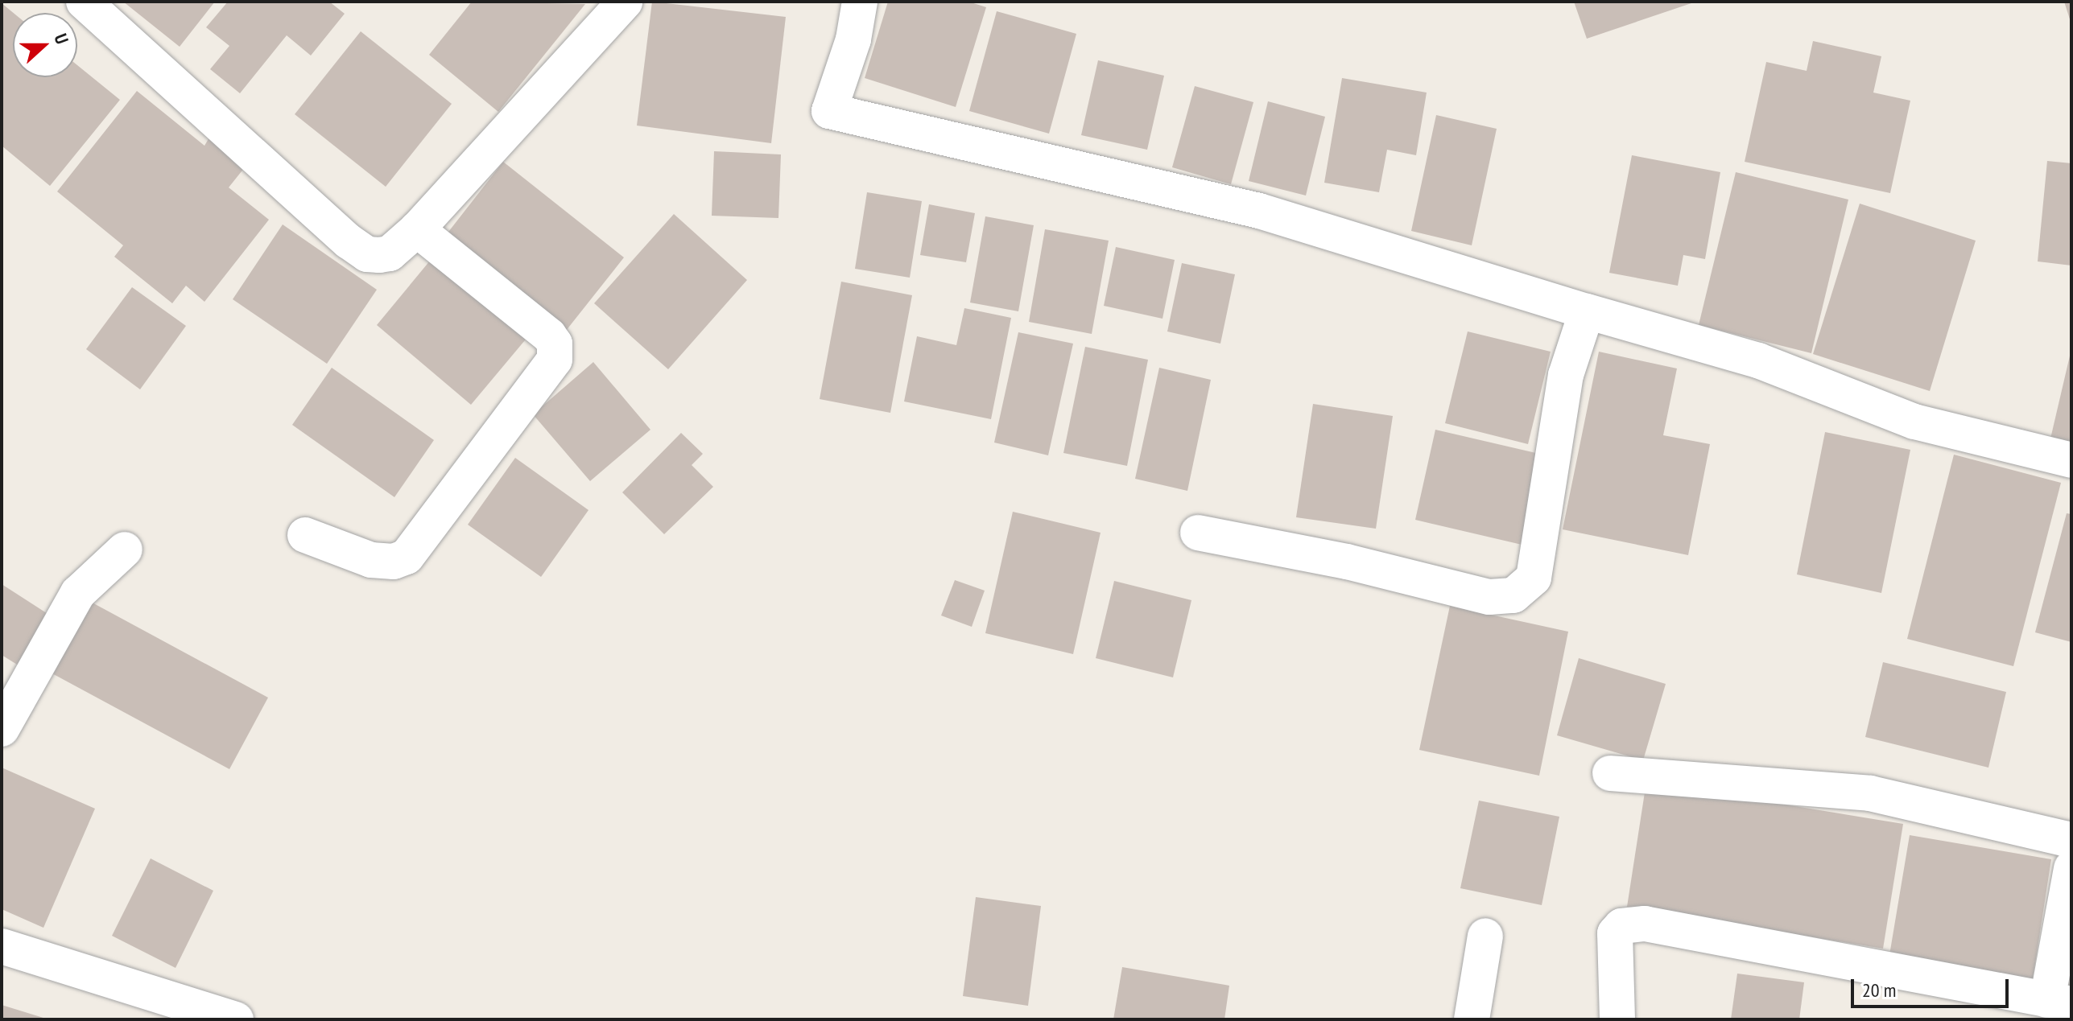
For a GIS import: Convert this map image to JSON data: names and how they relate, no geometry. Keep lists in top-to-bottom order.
{
  "scale_bar": "20 m",
  "north": "right"
}
